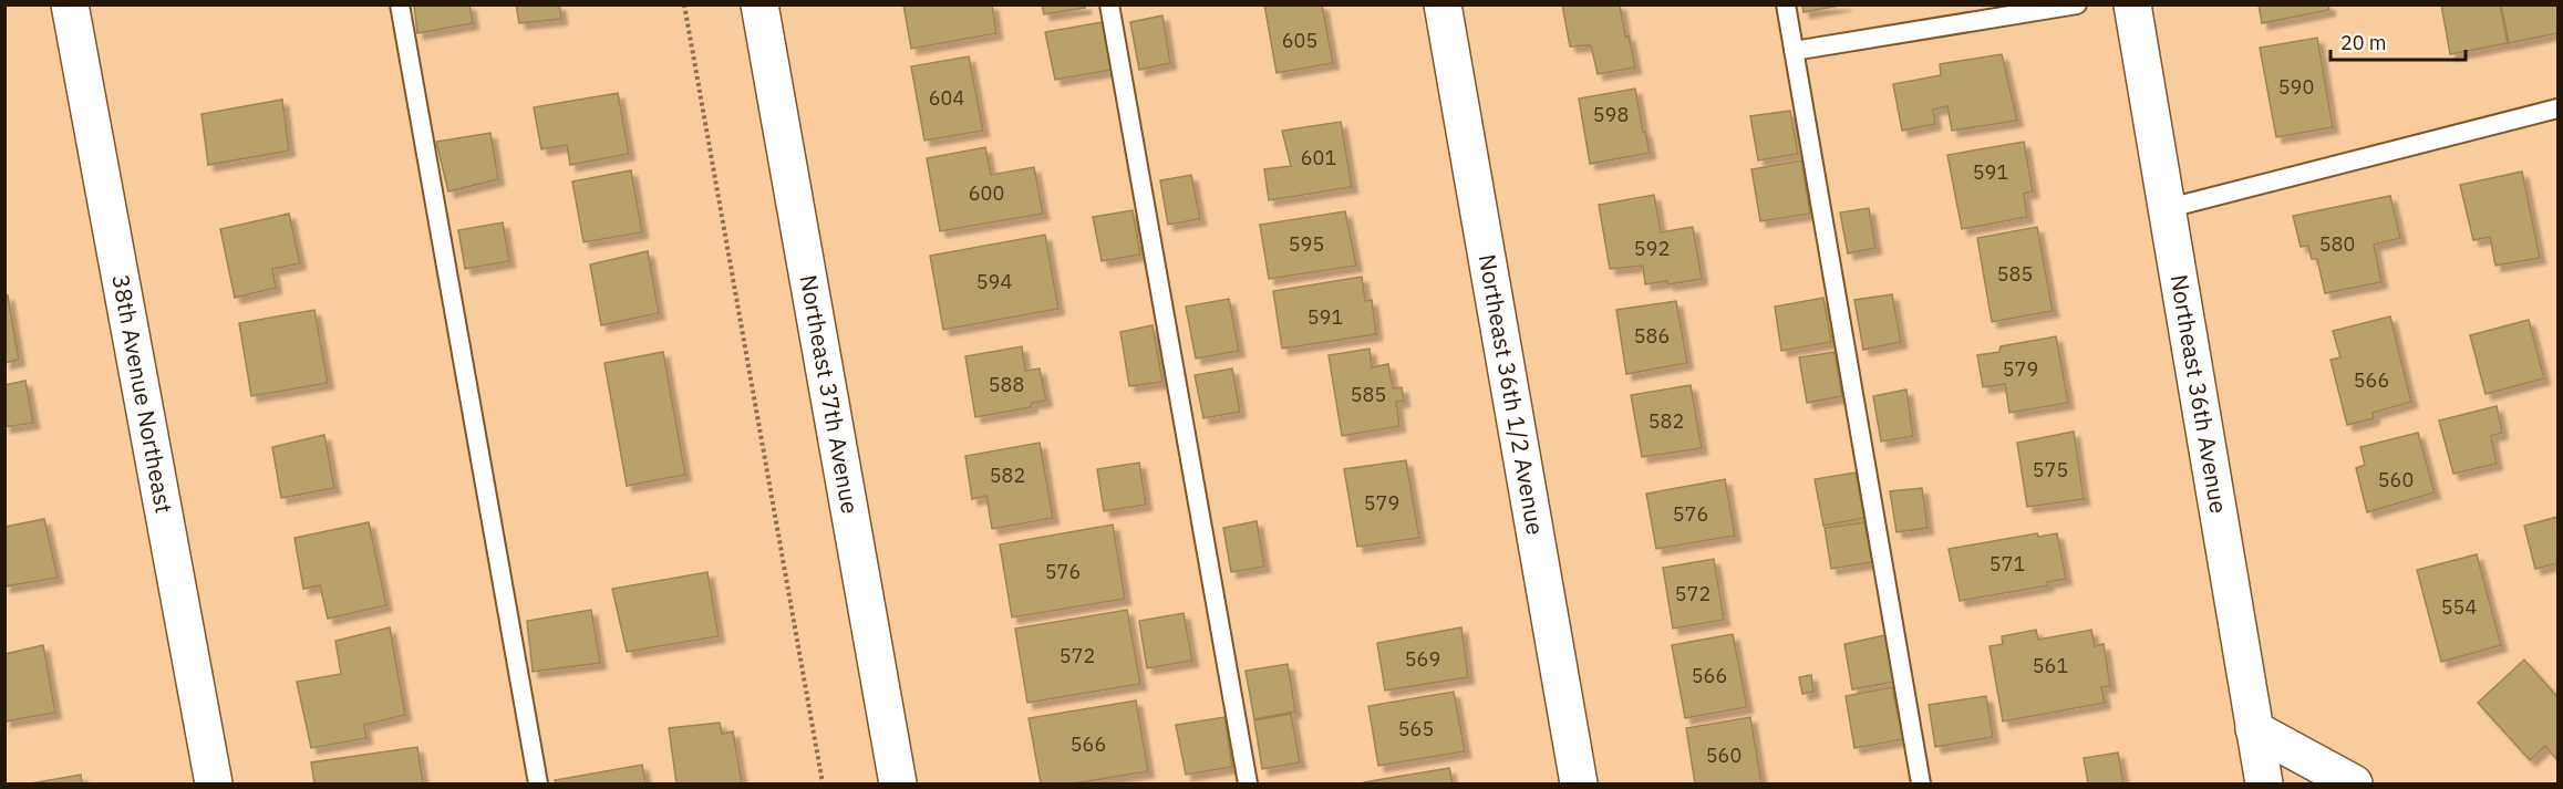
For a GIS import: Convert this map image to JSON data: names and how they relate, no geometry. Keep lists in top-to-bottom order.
{
  "streets": {
    "street": [
      "38th Avenue Northeast",
      "Northeast 37th Avenue",
      "Northeast 36th 1/2 Avenue",
      "Northeast 36th Avenue"
    ]
  },
  "house_numbers": [
    "605",
    "590",
    "604",
    "598",
    "601",
    "591",
    "600",
    "595",
    "580",
    "592",
    "585",
    "594",
    "591",
    "586",
    "579",
    "566",
    "588",
    "585",
    "582",
    "575",
    "582",
    "560",
    "579",
    "576",
    "571",
    "576",
    "572",
    "554",
    "572",
    "569",
    "561",
    "566",
    "565",
    "566",
    "560"
  ],
  "scale_bar": "20 m"
}
